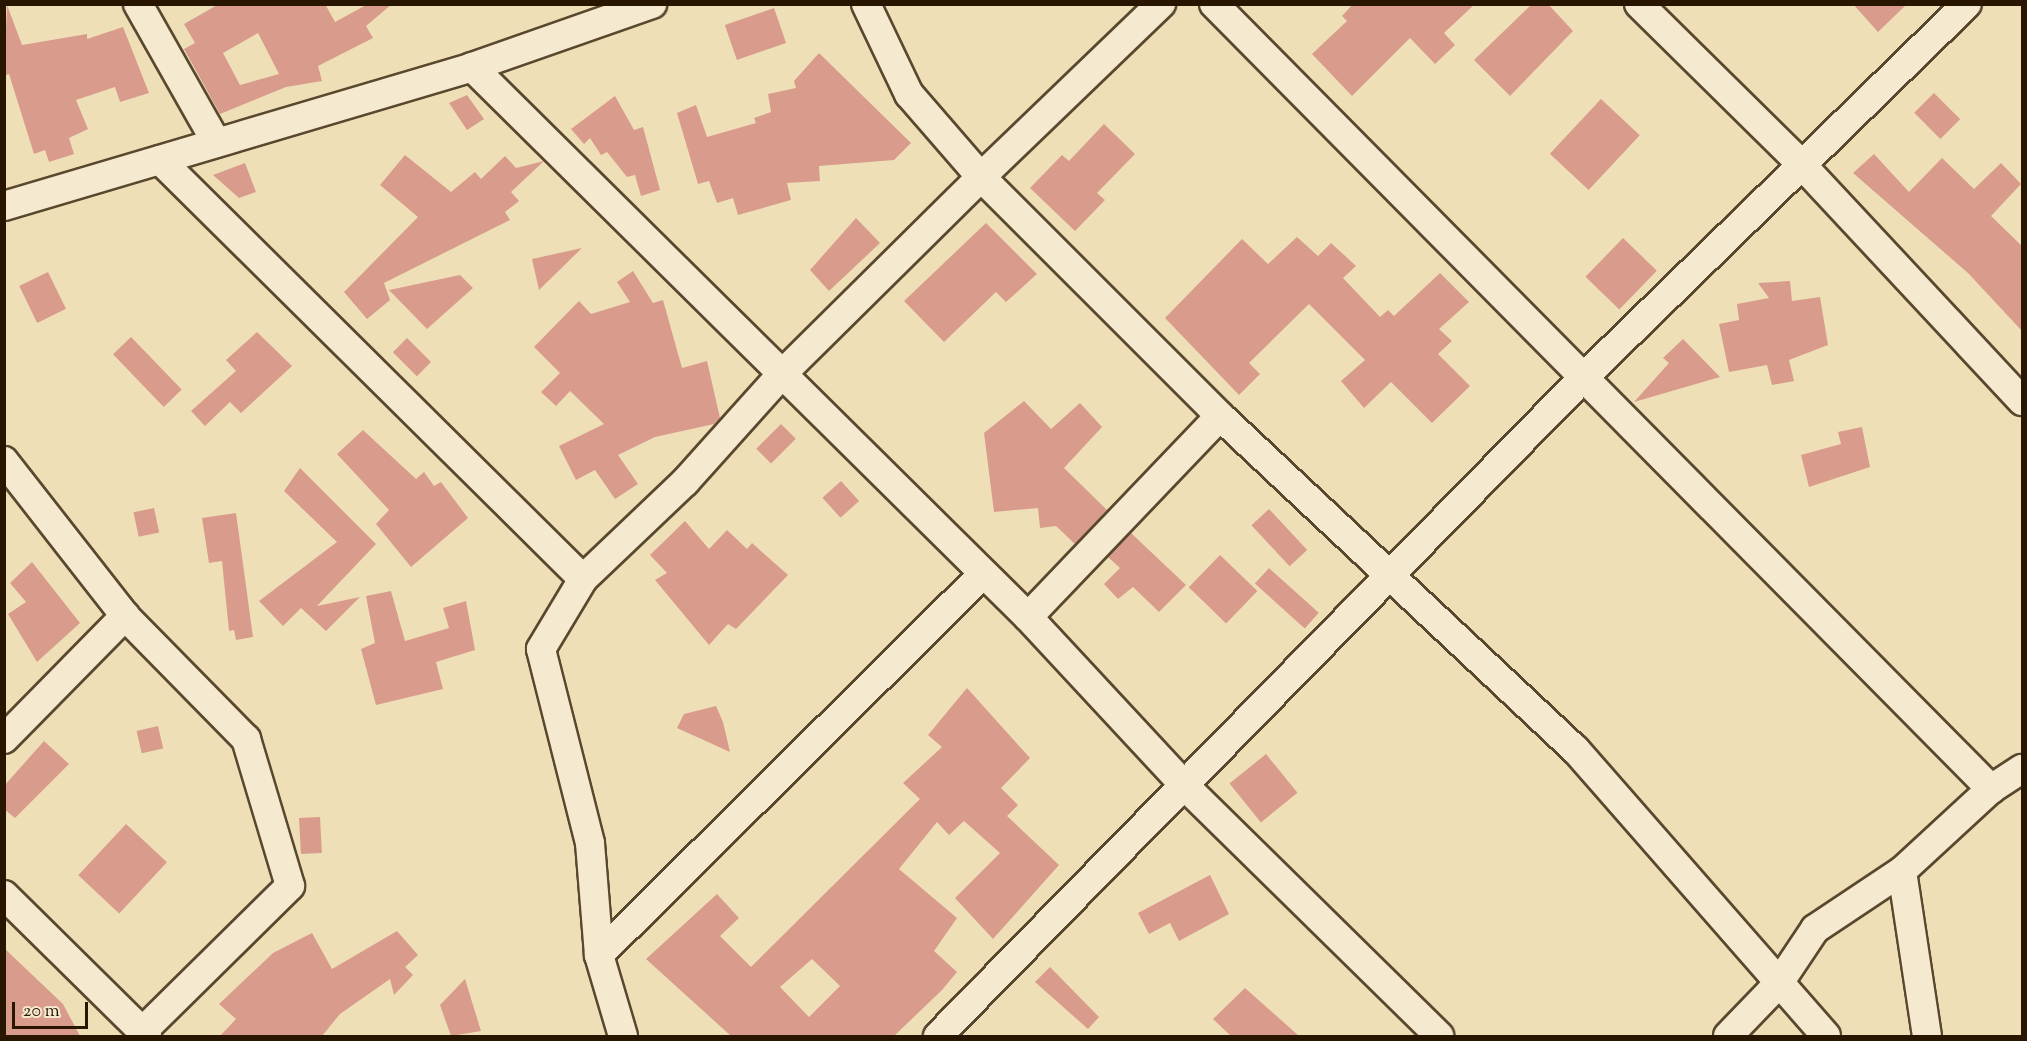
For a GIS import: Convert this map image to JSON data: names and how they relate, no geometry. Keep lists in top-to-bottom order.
{
  "scale_bar": "20 m"
}
